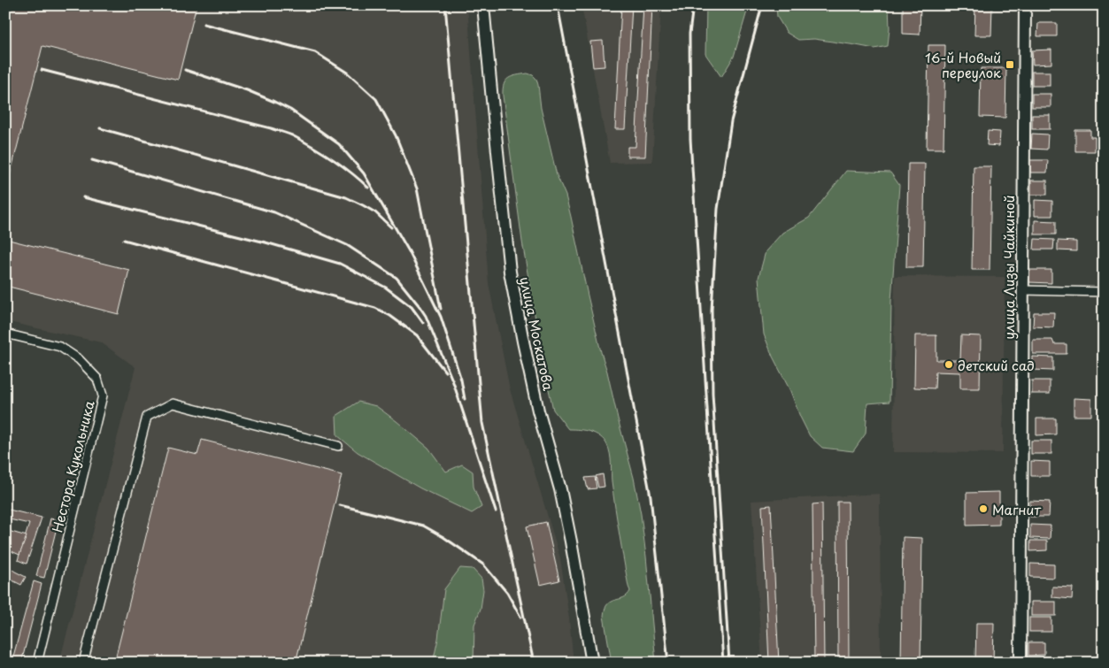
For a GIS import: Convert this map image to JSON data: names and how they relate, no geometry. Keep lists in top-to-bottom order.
{
  "streets": {
    "main road": ["улица Лизы Чайкиной", "улица Москатова"],
    "street": ["Нестора Кукольника"]
  },
  "places": {
    "transit": ["16-й Новый переулок"],
    "other": ["детский сад", "Магнит"]
  }
}
